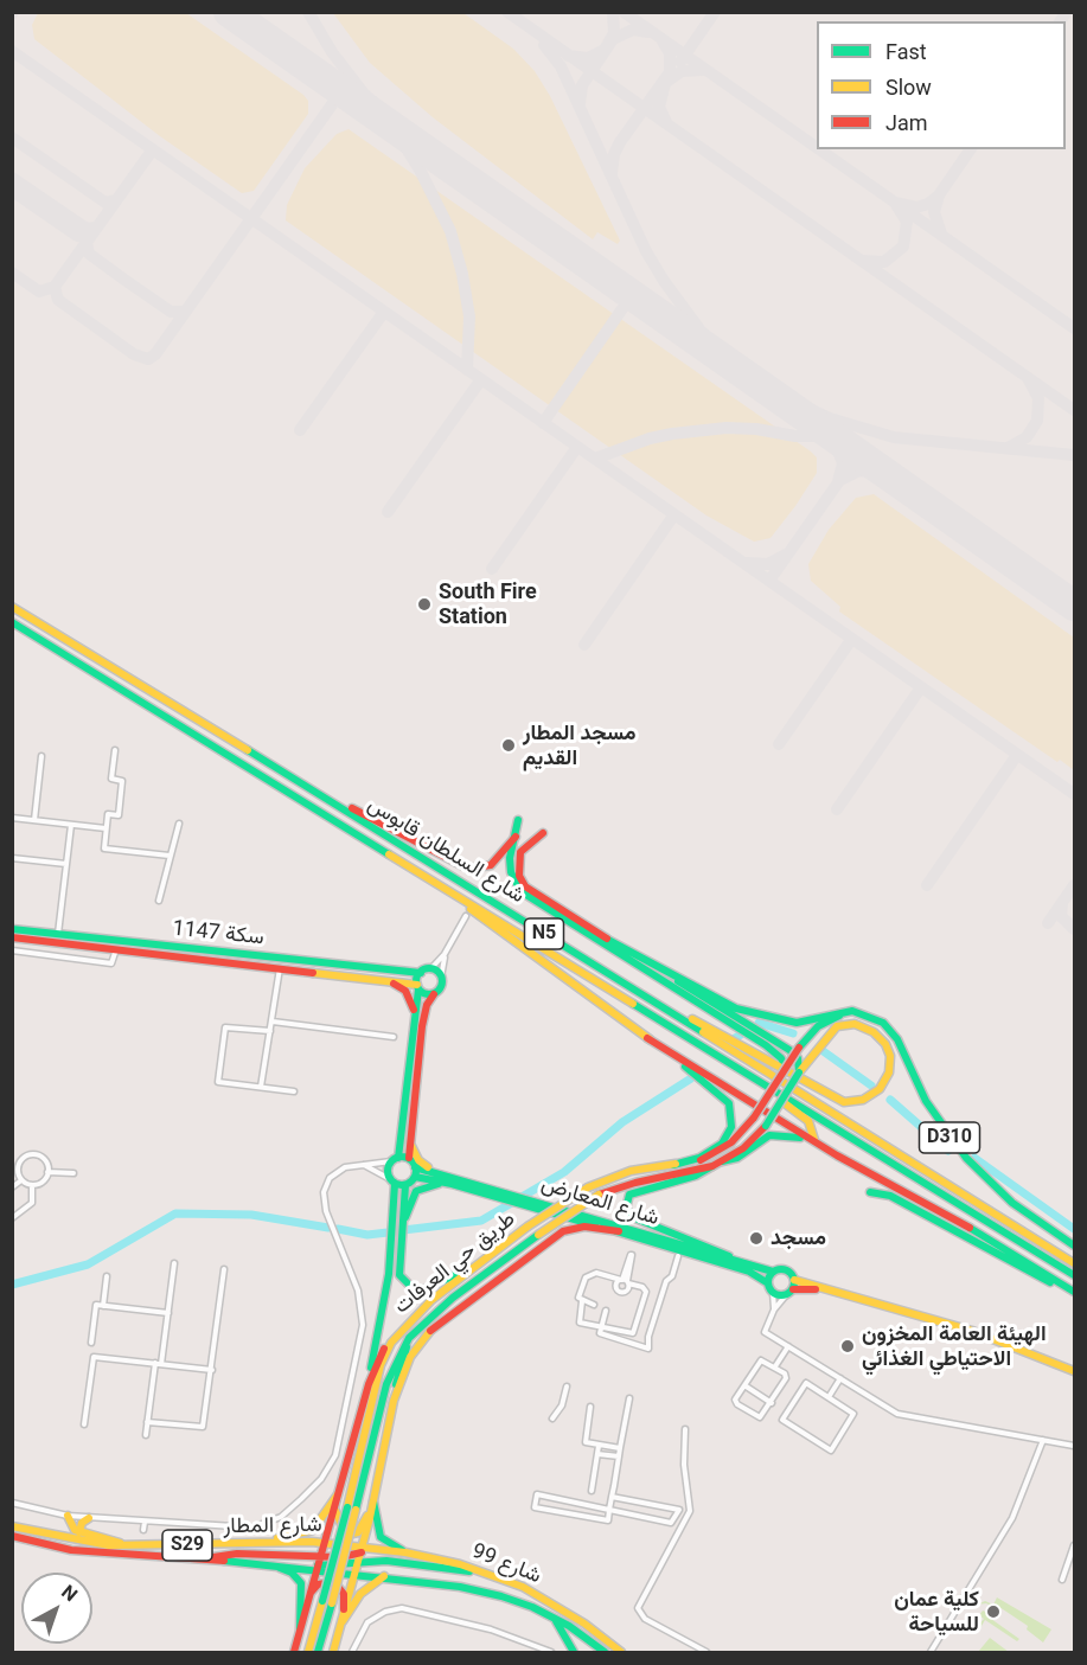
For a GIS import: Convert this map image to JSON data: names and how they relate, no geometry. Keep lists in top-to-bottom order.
{
  "streets": {
    "main road": [
      "شارع السلطان قابوس",
      "سكة 1147",
      "N5",
      "D310",
      "شارع المعارض",
      "طريق حي العرفات",
      "شارع المطار",
      "S29",
      "99 شارع"
    ]
  },
  "crossings": [
    ["شارع السلطان قابوس", "طريق حي العرفات"],
    ["D310", "طريق حي العرفات"],
    ["شارع المطار", "99 شارع"]
  ],
  "places": [
    "South Fire Station",
    "مسجد المطار القديم",
    "مسجد",
    "الهيئة العامة المخزون الاحتياطي الغذائي",
    "كلية عمان للسياحة"
  ],
  "legend": ["Fast", "Slow", "Jam"],
  "north": "top right"
}
